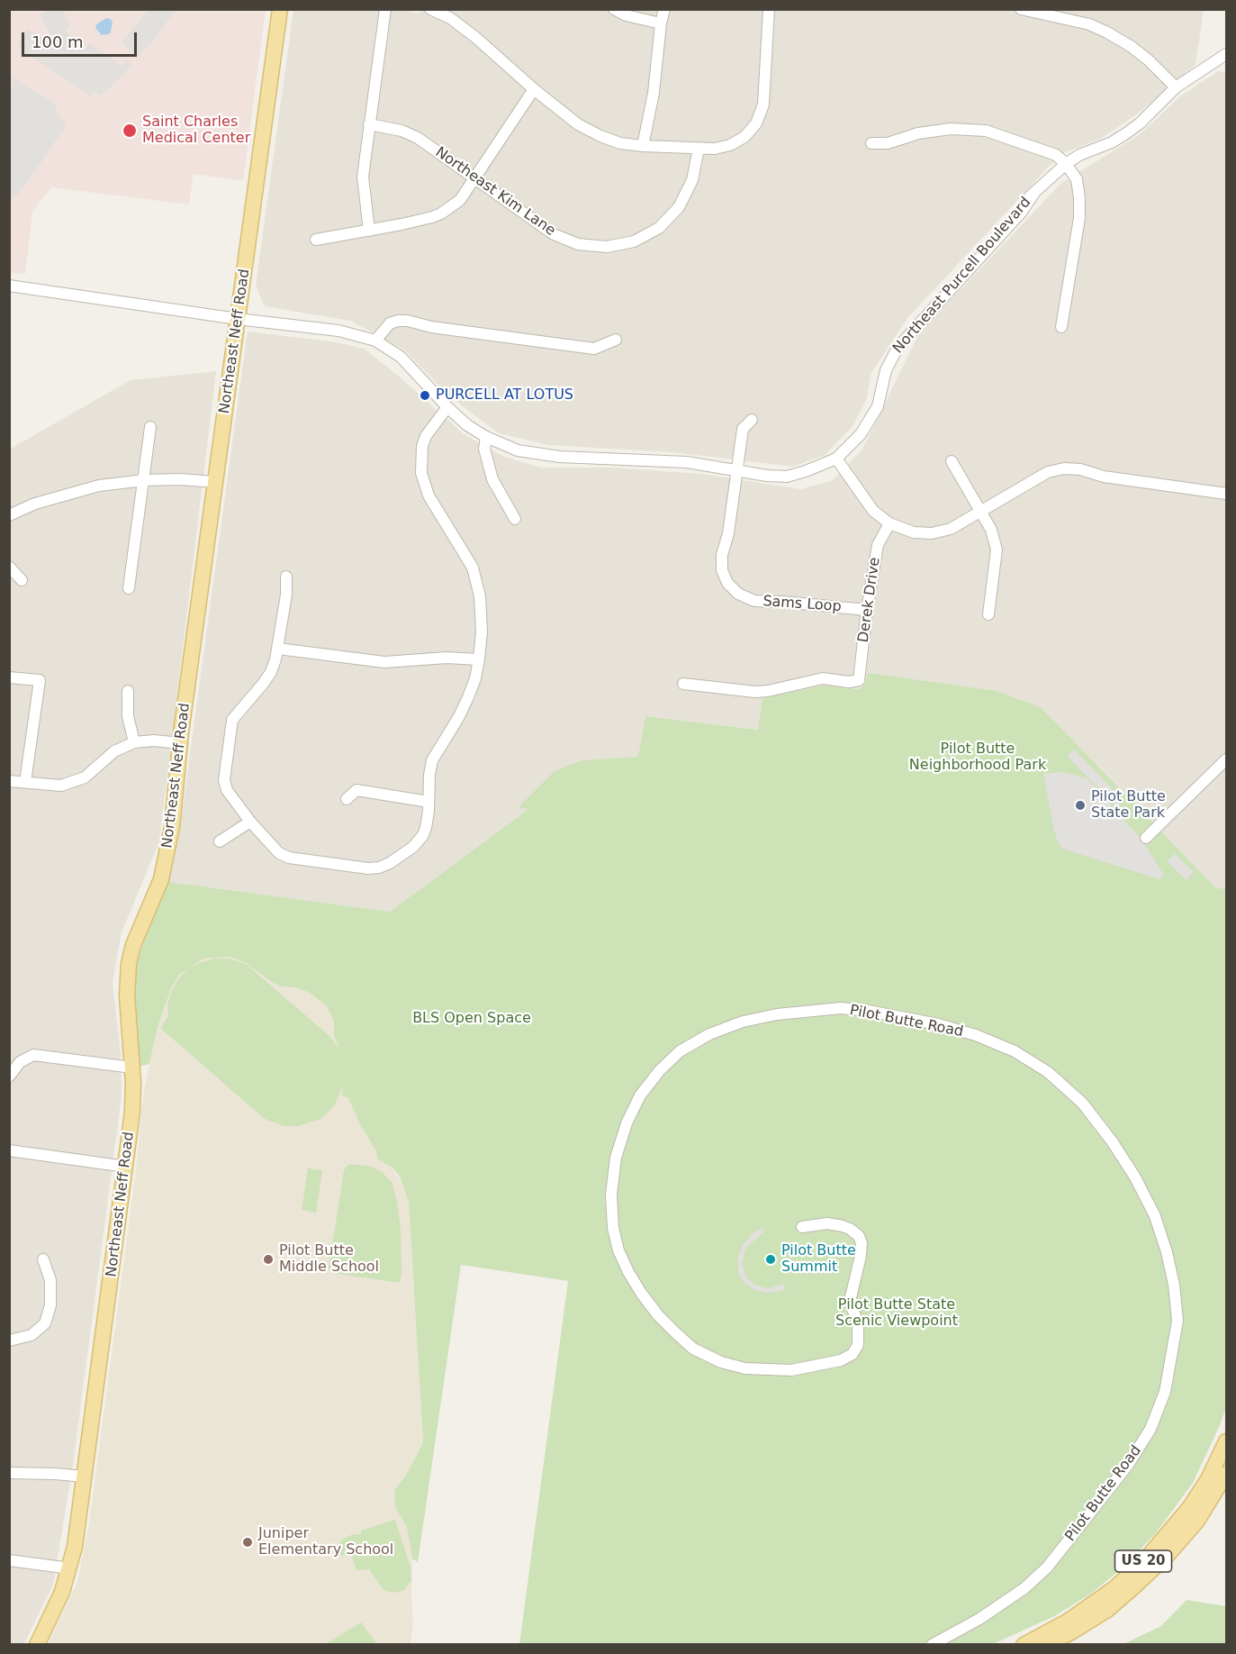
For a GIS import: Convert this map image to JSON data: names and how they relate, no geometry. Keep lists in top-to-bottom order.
{
  "streets": {
    "main road": ["Northeast Neff Road", "US 20"],
    "street": [
      "Northeast Kim Lane",
      "Northeast Purcell Boulevard",
      "Derek Drive",
      "Sams Loop",
      "Pilot Butte Road"
    ]
  },
  "crossings": [
    ["Northeast Purcell Boulevard", "Northeast Neff Road"],
    ["Northeast Purcell Boulevard", "Sams Loop"],
    ["Derek Drive", "Sams Loop"]
  ],
  "parks": ["Pilot Butte Neighborhood Park", "BLS Open Space", "Pilot Butte State Scenic Viewpoint"],
  "places": [
    "Saint Charles Medical Center",
    "PURCELL AT LOTUS",
    "Pilot Butte State Park",
    "Pilot Butte Middle School",
    "Pilot Butte Summit",
    "Juniper Elementary School"
  ],
  "scale_bar": "100 m"
}
